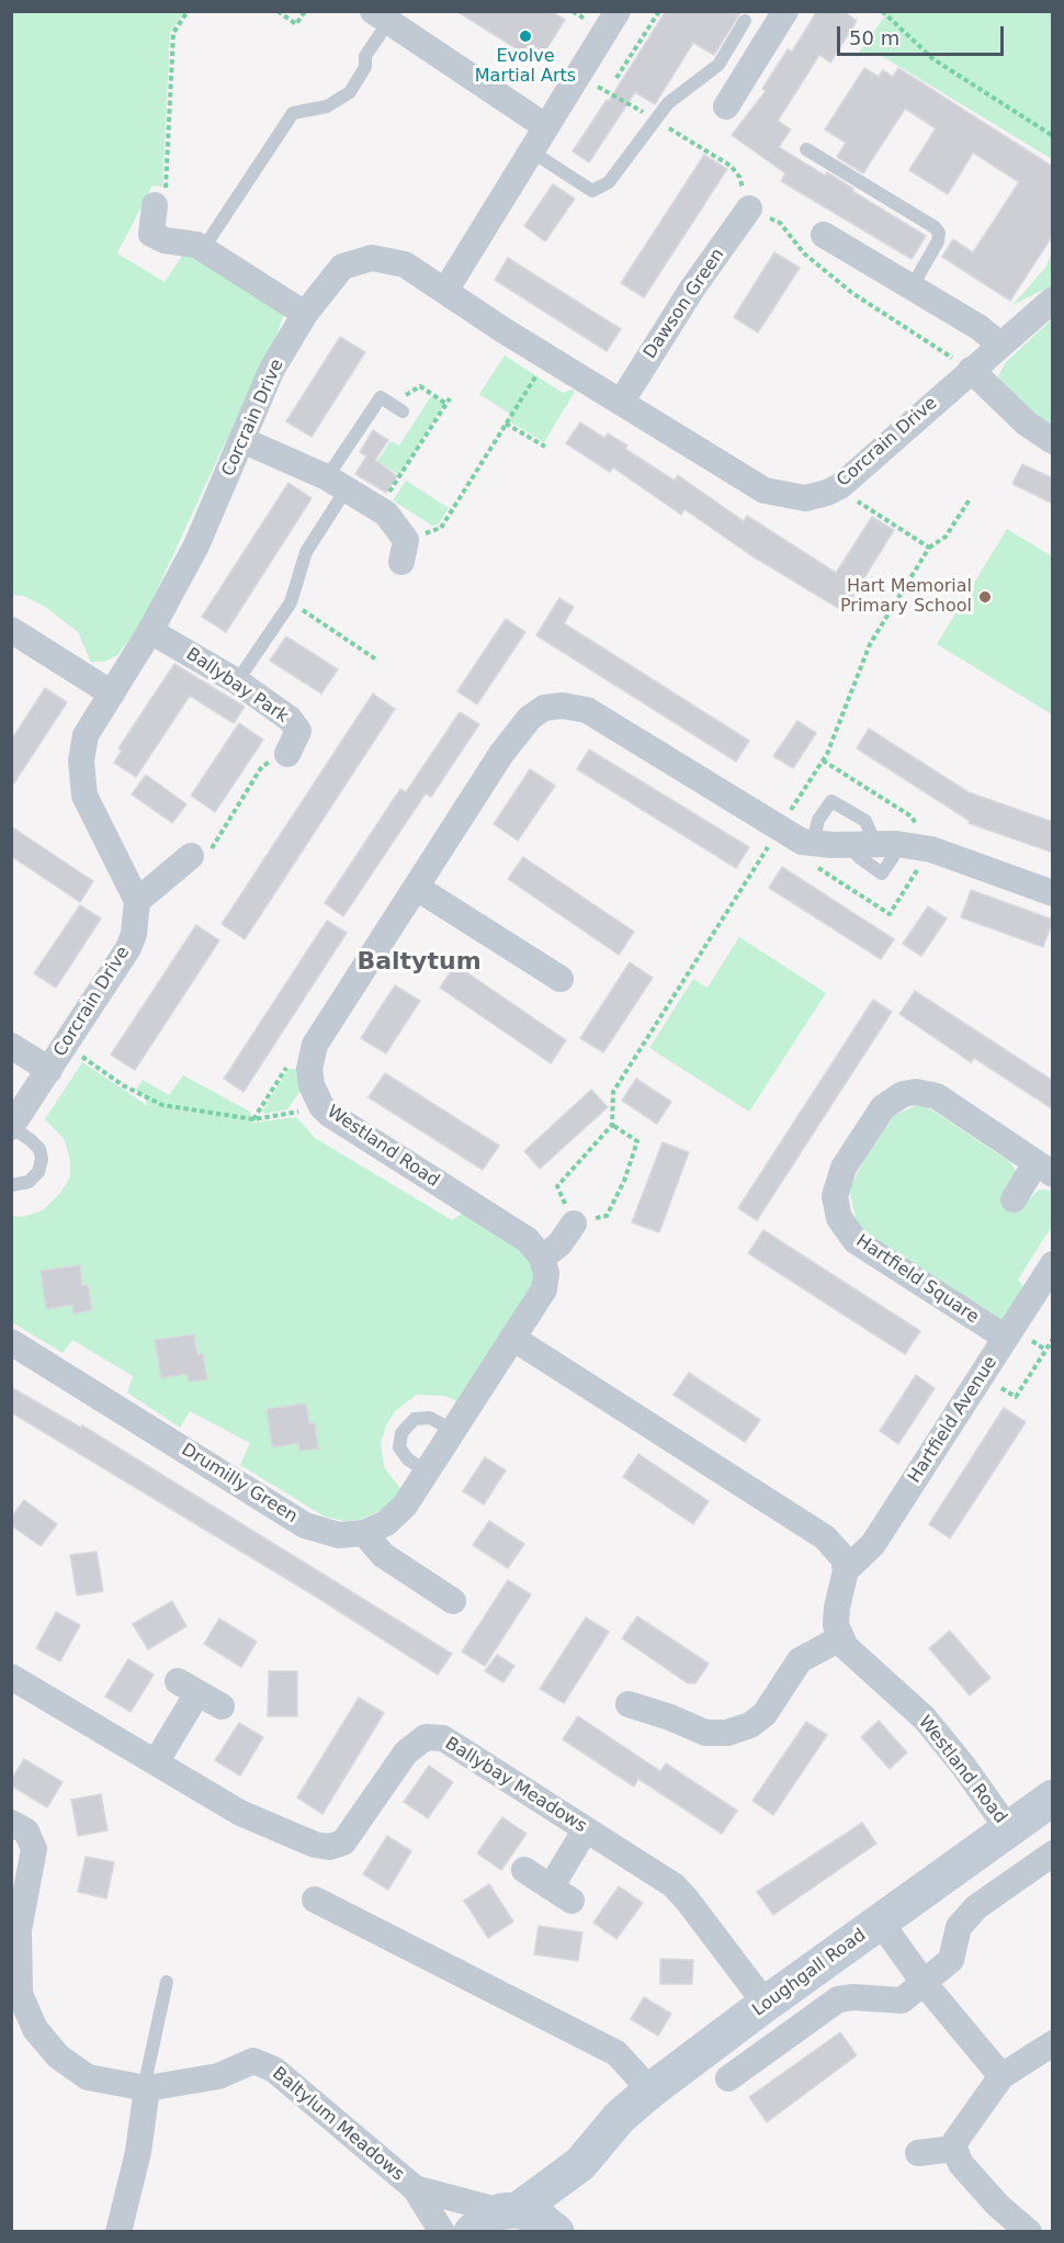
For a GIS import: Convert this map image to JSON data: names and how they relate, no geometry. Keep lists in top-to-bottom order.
{
  "streets": {
    "main road": ["Loughgall Road"],
    "street": [
      "Dawson Green",
      "Corcrain Drive",
      "Ballybay Park",
      "Westland Road",
      "Hartfield Square",
      "Hartfield Avenue",
      "Drumilly Green",
      "Ballybay Meadows",
      "Baltylum Meadows"
    ]
  },
  "crossings": [
    ["Dawson Green", "Corcrain Drive"],
    ["Corcrain Drive", "Ballybay Park"],
    ["Westland Road", "Loughgall Road"],
    ["Hartfield Square", "Hartfield Avenue"],
    ["Ballybay Meadows", "Loughgall Road"],
    ["Loughgall Road", "Baltylum Meadows"]
  ],
  "districts": ["Baltytum"],
  "places": ["Evolve Martial Arts", "Hart Memorial Primary School"],
  "scale_bar": "50 m"
}
